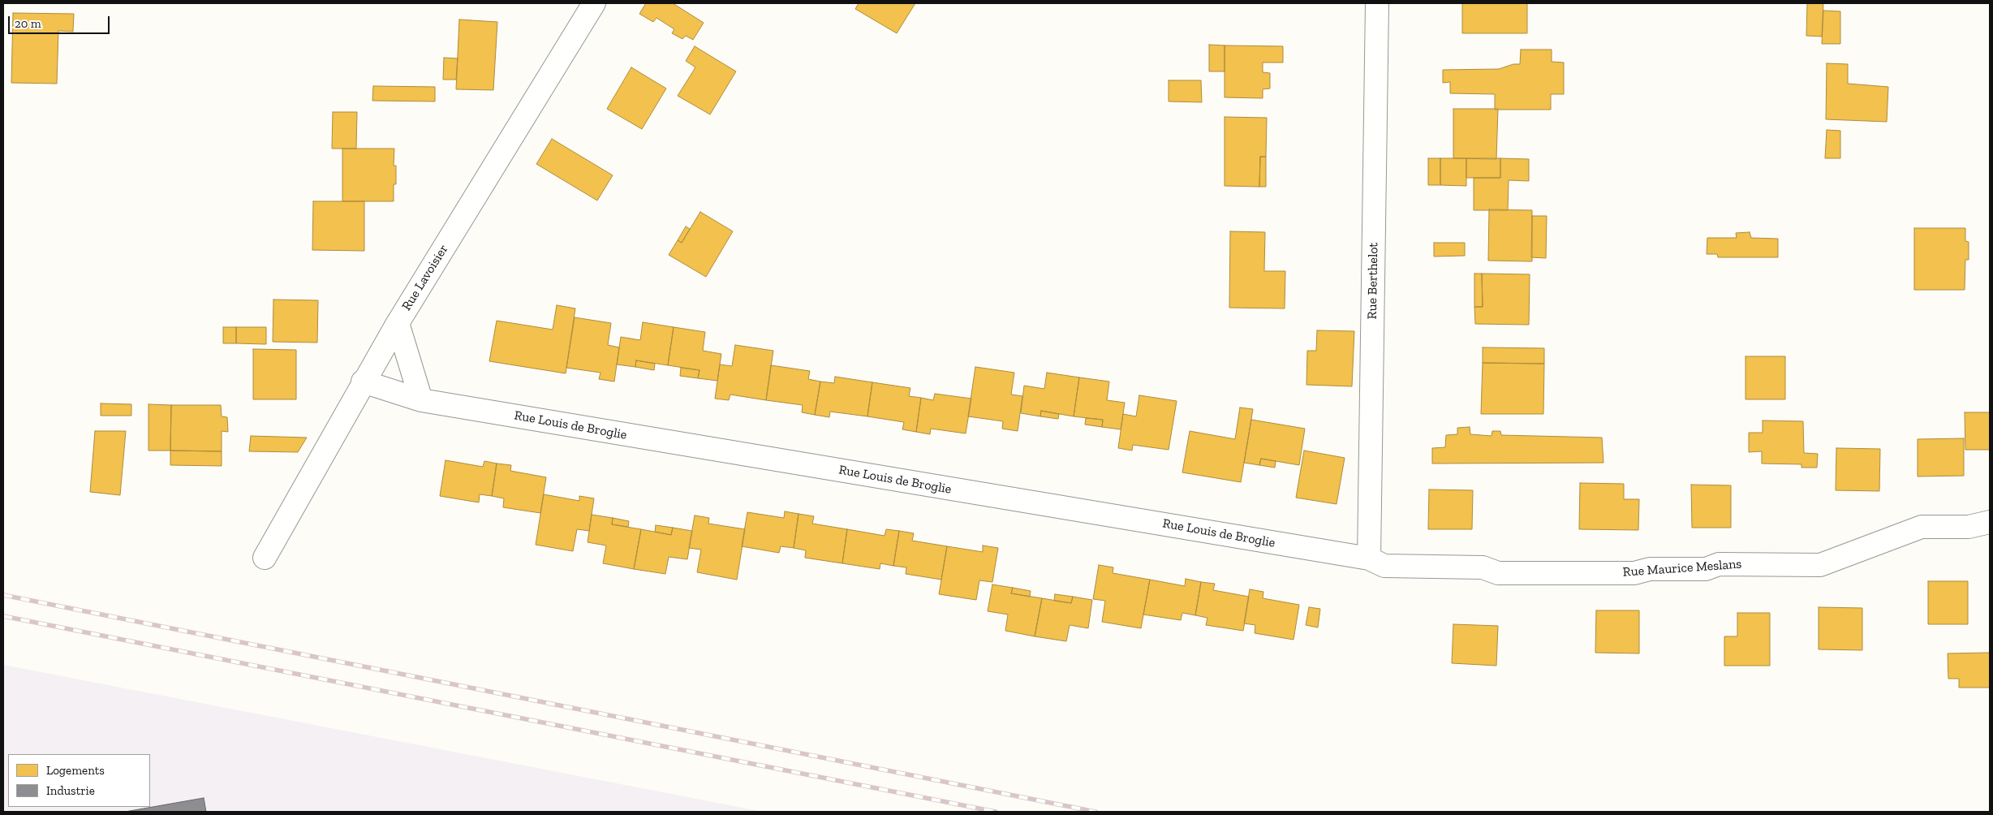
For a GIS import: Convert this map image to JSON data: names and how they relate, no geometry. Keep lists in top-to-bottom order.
{
  "streets": {
    "street": [
      "Rue Lavoisier",
      "Rue Berthelot",
      "Rue Louis de Broglie",
      "Rue Maurice Meslans"
    ]
  },
  "crossings": [
    ["Rue Lavoisier", "Rue Louis de Broglie"],
    ["Rue Berthelot", "Rue Louis de Broglie"],
    ["Rue Berthelot", "Rue Maurice Meslans"],
    ["Rue Louis de Broglie", "Rue Maurice Meslans"]
  ],
  "legend": ["Logements", "Industrie"],
  "scale_bar": "20 m"
}
